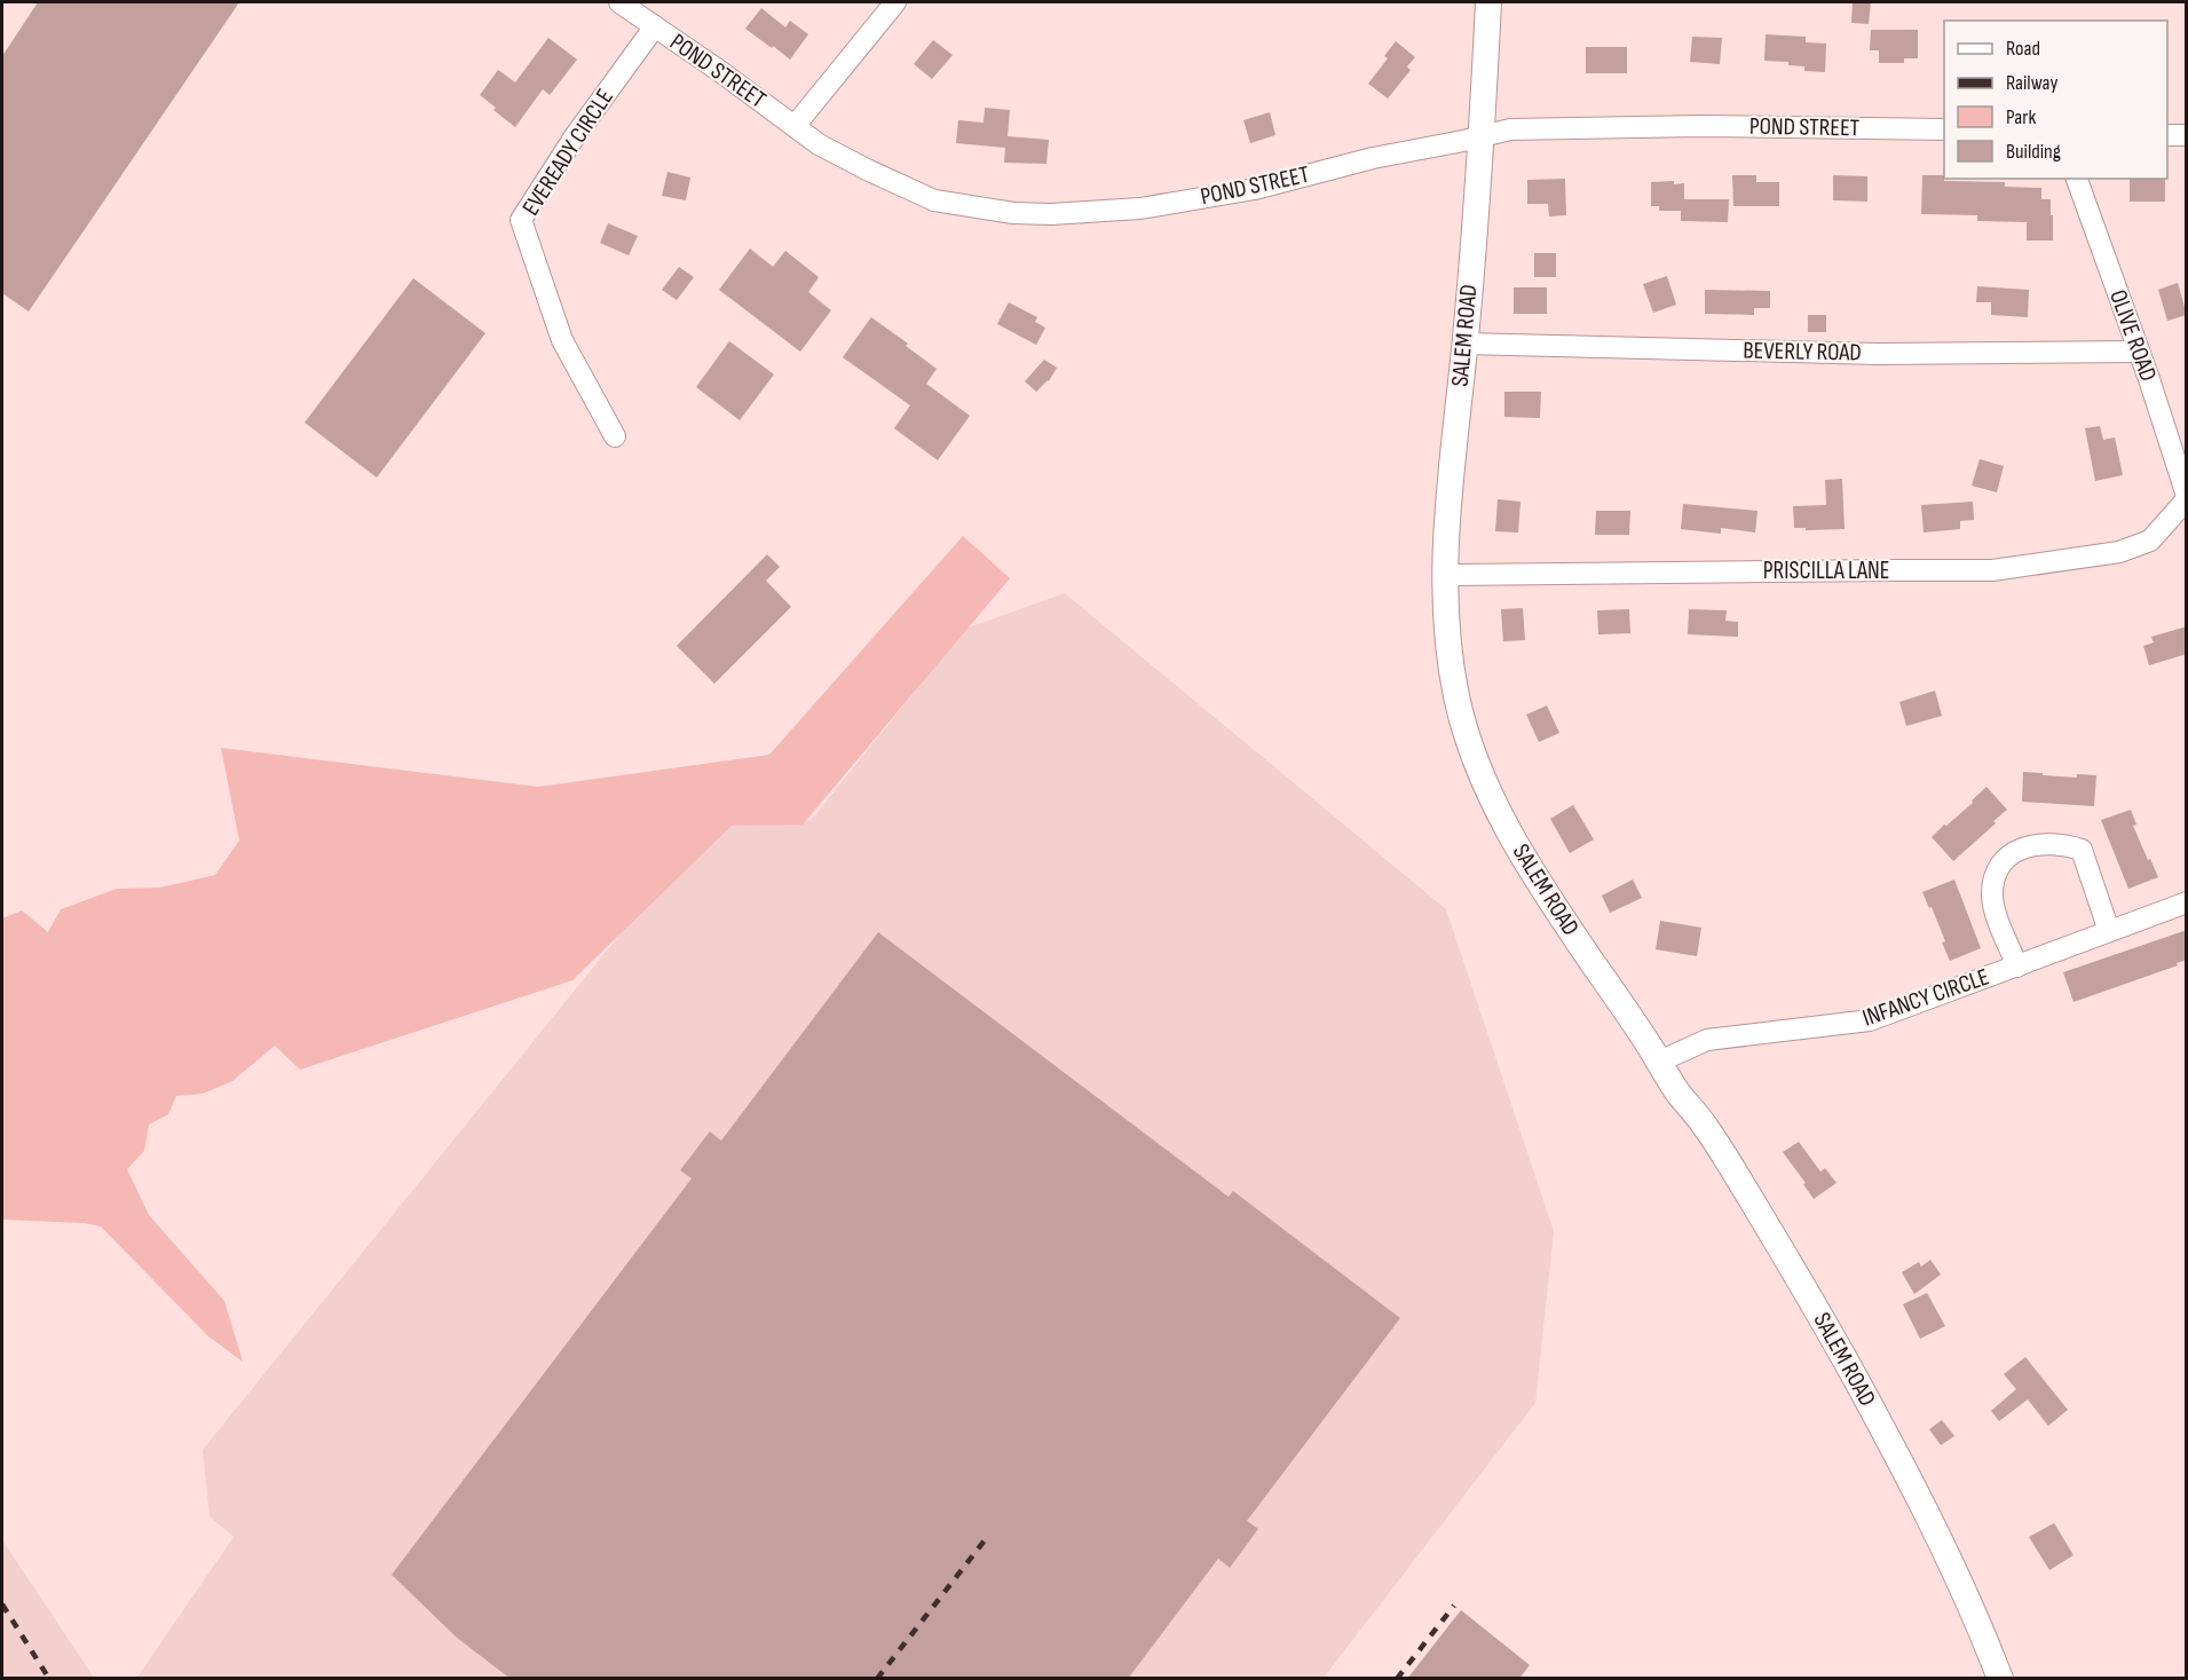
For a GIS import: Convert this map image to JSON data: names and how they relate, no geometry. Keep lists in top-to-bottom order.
{
  "streets": {
    "main road": ["SALEM ROAD"],
    "street": [
      "POND STREET",
      "EVEREADY CIRCLE",
      "OLIVE ROAD",
      "BEVERLY ROAD",
      "PRISCILLA LANE",
      "INFANCY CIRCLE"
    ]
  },
  "crossings": [
    ["POND STREET", "EVEREADY CIRCLE"],
    ["POND STREET", "SALEM ROAD"],
    ["SALEM ROAD", "BEVERLY ROAD"],
    ["SALEM ROAD", "PRISCILLA LANE"],
    ["SALEM ROAD", "INFANCY CIRCLE"],
    ["OLIVE ROAD", "BEVERLY ROAD"],
    ["OLIVE ROAD", "PRISCILLA LANE"]
  ],
  "legend": [
    "Road",
    "Railway",
    "Park",
    "Building"
  ]
}
